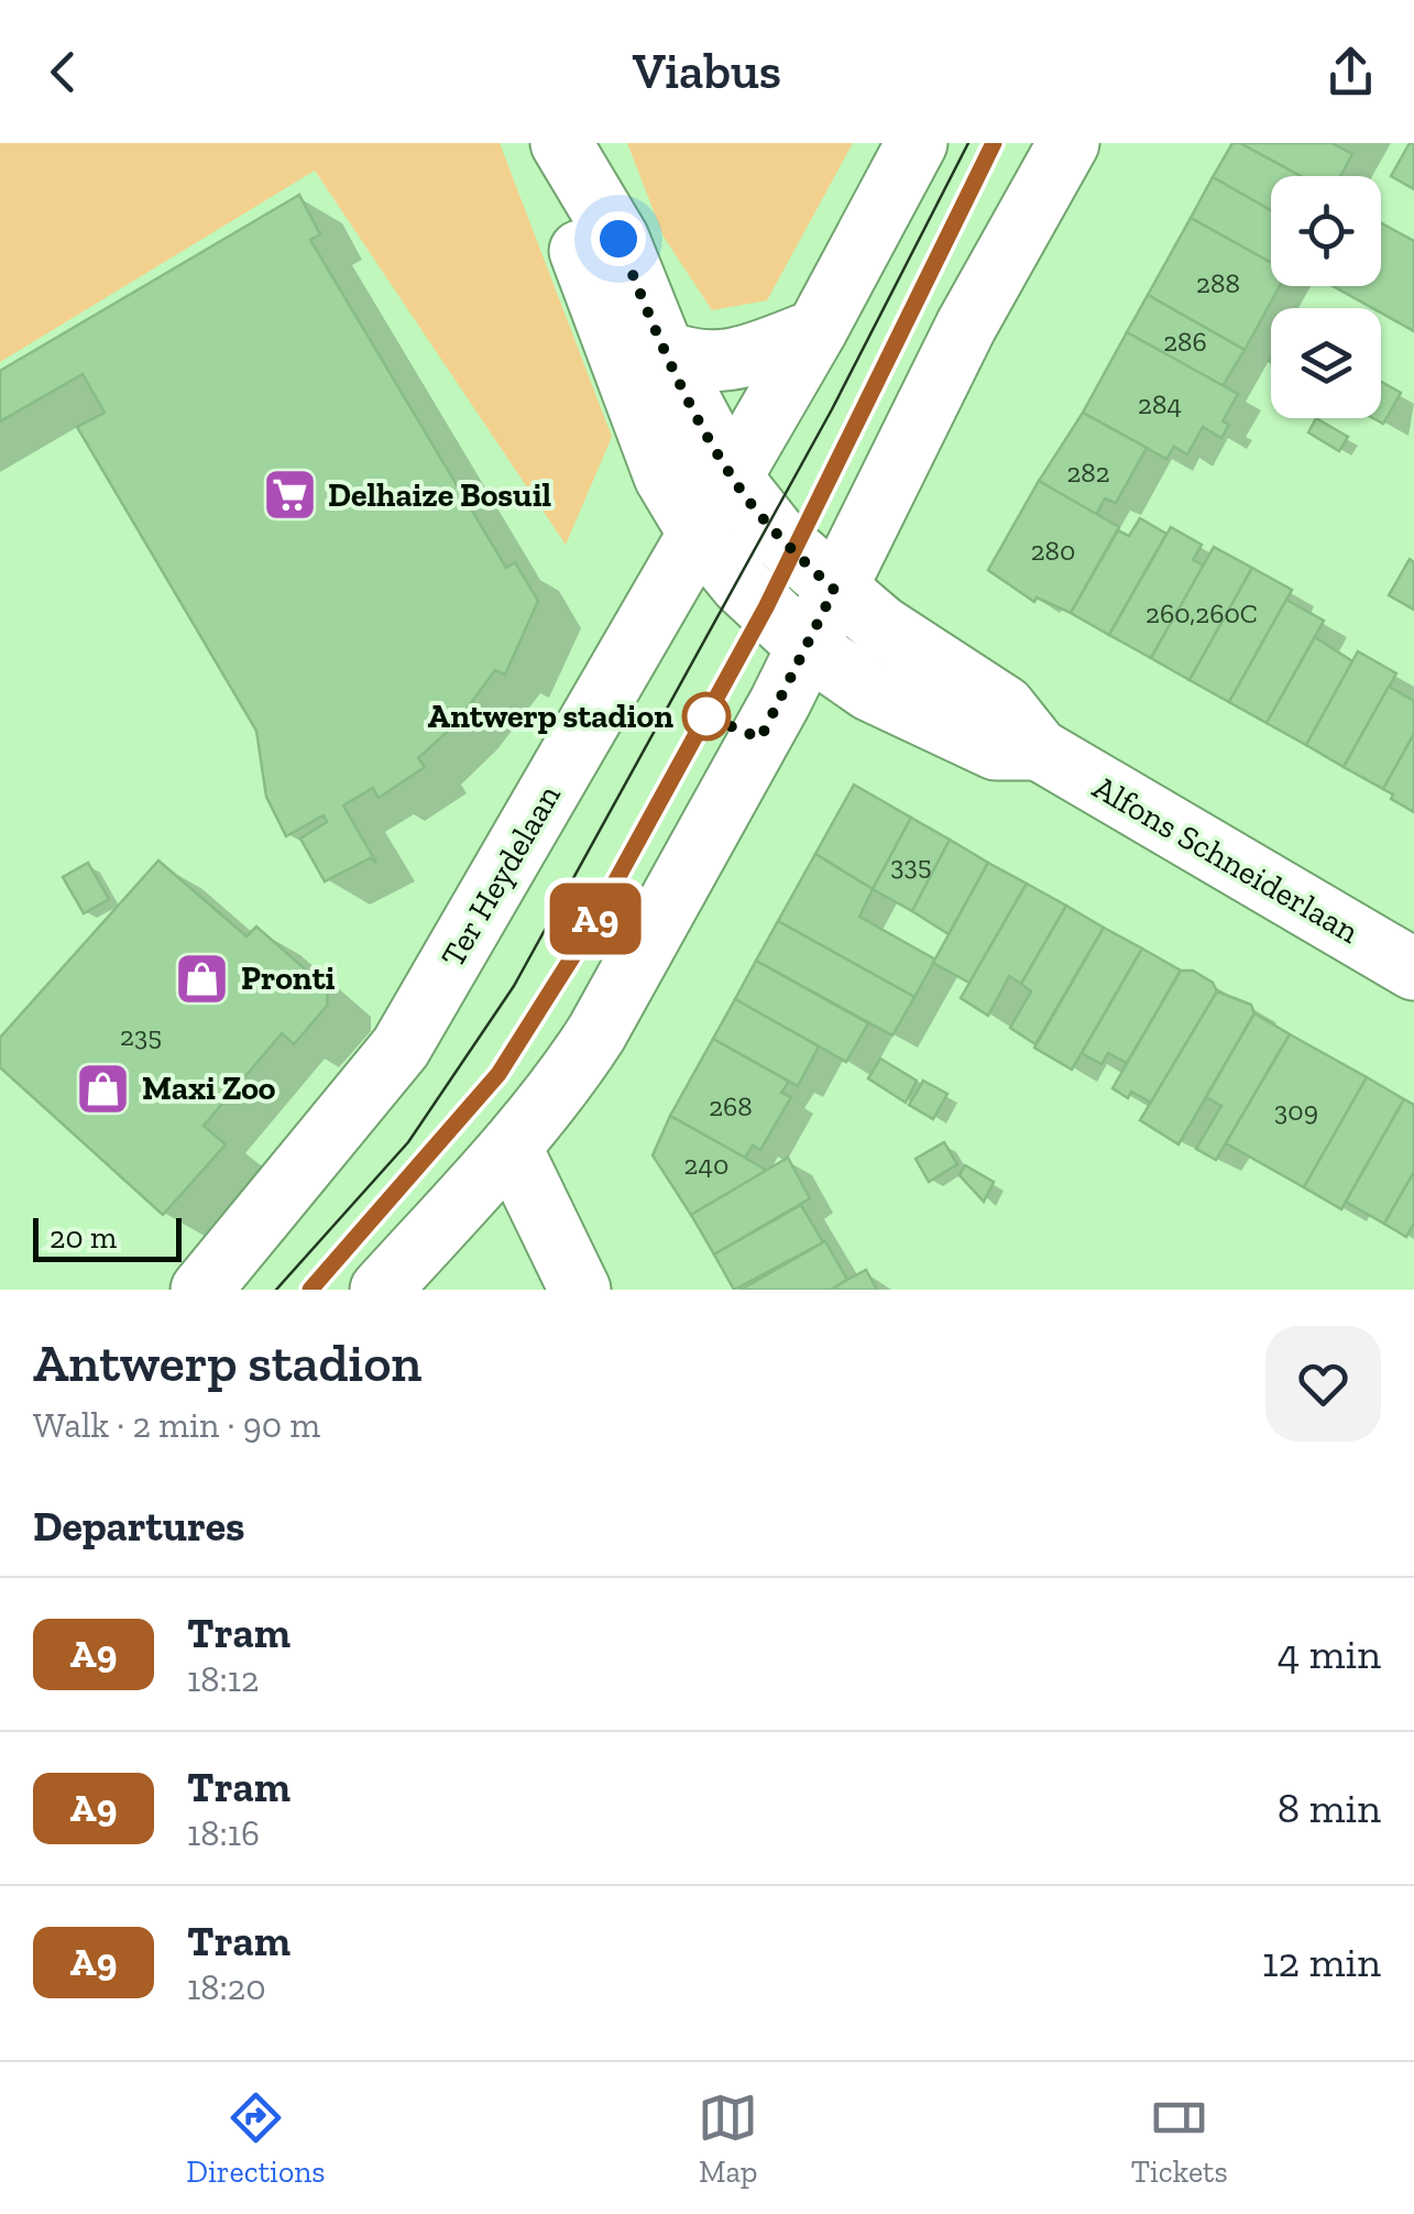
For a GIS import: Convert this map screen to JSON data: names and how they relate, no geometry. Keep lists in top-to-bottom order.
{
  "streets": {
    "street": ["Alfons Schneiderlaan", "Ter Heydelaan"]
  },
  "crossings": [
    ["Alfons Schneiderlaan", "Ter Heydelaan"]
  ],
  "places": {
    "supermarket": ["Delhaize Bosuil"],
    "other": ["Antwerp stadion"],
    "shop": ["Pronti", "Maxi Zoo"]
  },
  "lines": ["tram line A9"],
  "house_numbers": [
    "288",
    "286",
    "284",
    "282",
    "280",
    "260,260C",
    "335",
    "235",
    "268",
    "309",
    "240"
  ],
  "scale_bar": "20 m",
  "page": {
    "header": "Viabus",
    "on_map": "A9",
    "scale": "20 m",
    "heading": [
      ["Antwerp stadion", "Walk · 2 min · 90 m"],
      "Departures"
    ],
    "list": [
      {
        "mark": "A9",
        "name": "Tram",
        "note": "18:12",
        "value": "4 min"
      },
      {
        "mark": "A9",
        "name": "Tram",
        "note": "18:16",
        "value": "8 min"
      },
      {
        "mark": "A9",
        "name": "Tram",
        "note": "18:20",
        "value": "12 min"
      }
    ],
    "tabs": ["Directions", "Map", "Tickets"]
  }
}
